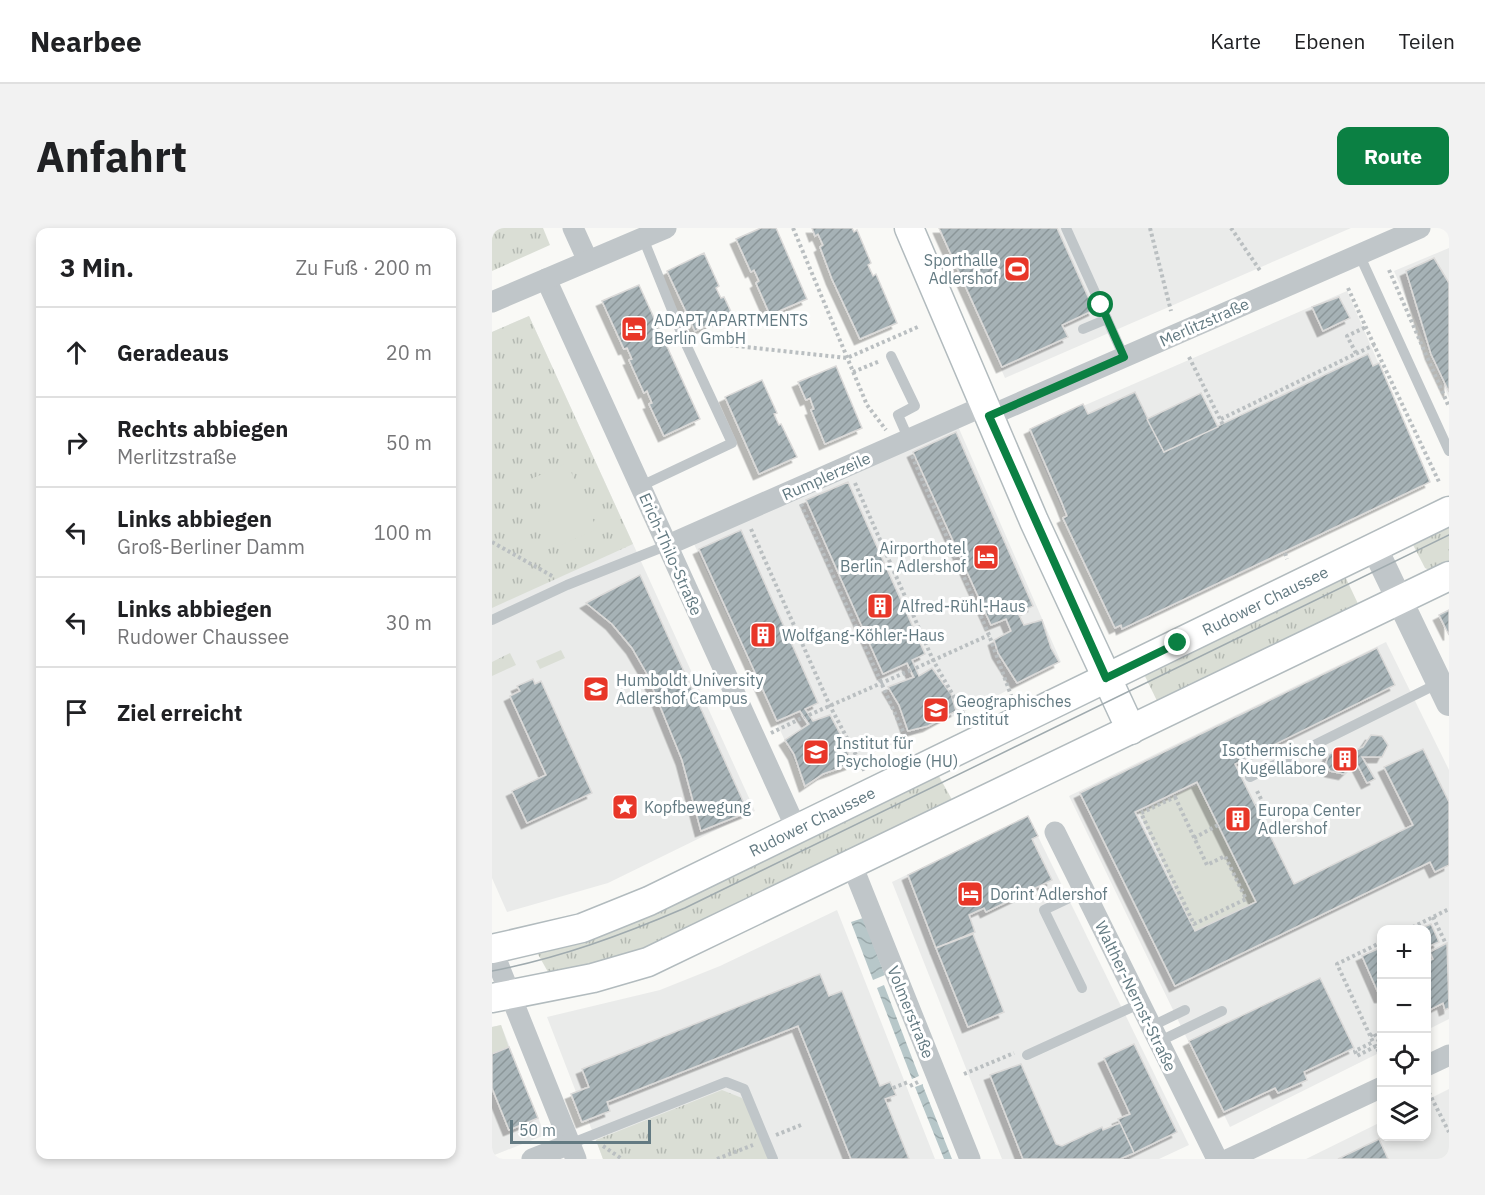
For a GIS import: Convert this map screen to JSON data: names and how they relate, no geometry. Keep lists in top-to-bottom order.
{
  "streets": {
    "main road": ["Rudower Chaussee"],
    "street": [
      "Merlitzstraße",
      "Rumplerzeile",
      "Erich-Thilo-Straße",
      "Walther-Nernst-Straße",
      "Volmerstraße"
    ]
  },
  "crossings": [
    ["Merlitzstraße", "Rumplerzeile"],
    ["Rumplerzeile", "Erich-Thilo-Straße"],
    ["Erich-Thilo-Straße", "Rudower Chaussee"]
  ],
  "places": {
    "sports": ["Sporthalle Adlershof"],
    "hotel": ["ADAPT APARTMENTS Berlin GmbH", "Airporthotel Berlin - Adlershof", "Dorint Adlershof"],
    "building": [
      "Alfred-Rühl-Haus",
      "Wolfgang-Köhler-Haus",
      "Isothermische Kugellabore",
      "Europa Center Adlershof"
    ],
    "school or university": ["Humboldt University Adlershof Campus", "Geographisches Institut", "Institut für Psychologie (HU)"],
    "place": ["Kopfbewegung"]
  },
  "scale_bar": "50 m",
  "page": {
    "header": "Nearbee",
    "nav": ["Karte", "Ebenen", "Teilen"],
    "buttons": "Route",
    "title": "Anfahrt",
    "heading": ["3 Min.", "Zu Fuß · 200 m"],
    "list": [
      ["Geradeaus", "20 m"],
      ["Rechts abbiegen", "Merlitzstraße", "50 m"],
      ["Links abbiegen", "Groß-Berliner Damm", "100 m"],
      ["Links abbiegen", "Rudower Chaussee", "30 m"],
      "Ziel erreicht"
    ],
    "map_buttons": ["+", "−"],
    "scale": "50 m"
  }
}
